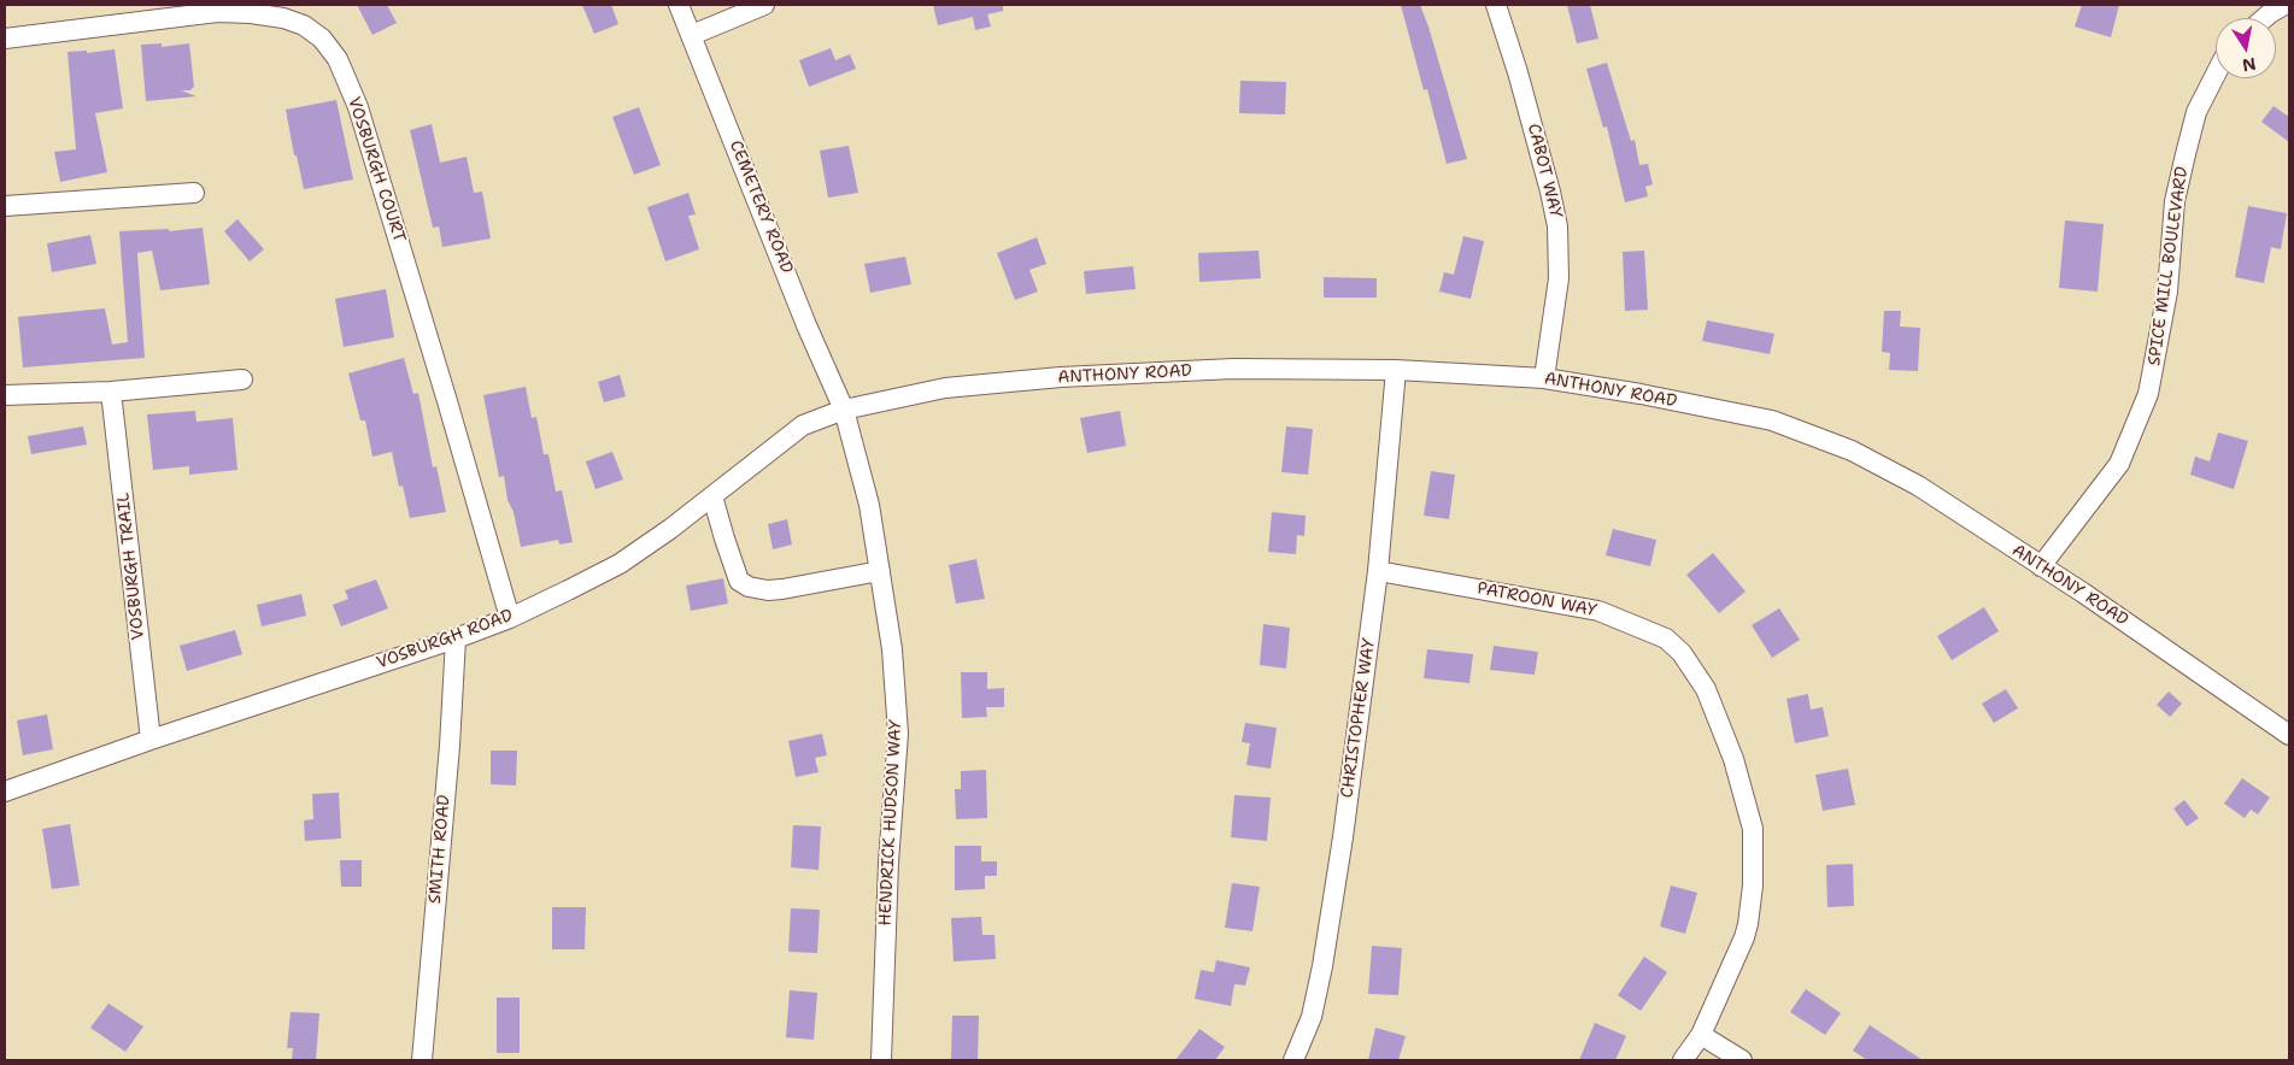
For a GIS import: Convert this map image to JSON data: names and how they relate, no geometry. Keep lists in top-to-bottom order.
{
  "streets": {
    "street": [
      "VOSBURGH COURT",
      "CABOT WAY",
      "CEMETERY ROAD",
      "SPICE MILL BOULEVARD",
      "ANTHONY ROAD",
      "VOSBURGH TRAIL",
      "PATROON WAY",
      "VOSBURGH ROAD",
      "CHRISTOPHER WAY",
      "HENDRICK HUDSON WAY",
      "SMITH ROAD"
    ]
  },
  "crossings": [
    ["VOSBURGH COURT", "VOSBURGH ROAD"],
    ["CABOT WAY", "ANTHONY ROAD"],
    ["CEMETERY ROAD", "ANTHONY ROAD"],
    ["CEMETERY ROAD", "VOSBURGH ROAD"],
    ["CEMETERY ROAD", "HENDRICK HUDSON WAY"],
    ["SPICE MILL BOULEVARD", "ANTHONY ROAD"],
    ["ANTHONY ROAD", "VOSBURGH ROAD"],
    ["ANTHONY ROAD", "CHRISTOPHER WAY"],
    ["ANTHONY ROAD", "HENDRICK HUDSON WAY"],
    ["VOSBURGH TRAIL", "VOSBURGH ROAD"],
    ["PATROON WAY", "CHRISTOPHER WAY"],
    ["VOSBURGH ROAD", "HENDRICK HUDSON WAY"],
    ["VOSBURGH ROAD", "SMITH ROAD"]
  ],
  "north": "bottom"
}
